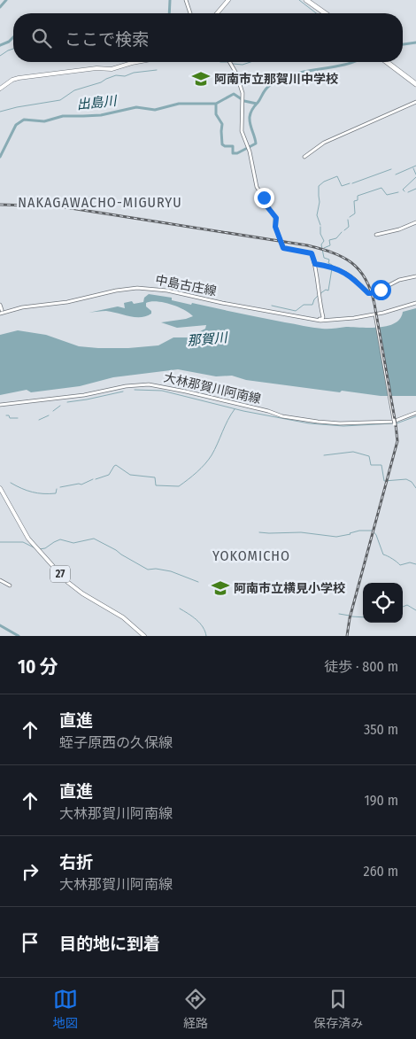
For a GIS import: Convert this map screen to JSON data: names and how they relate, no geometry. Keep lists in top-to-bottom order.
{
  "streets": {
    "main road": ["中島古庄線", "大林那賀川阿南線", "27"]
  },
  "districts": ["NAKAGAWACHO-MIGURYU", "YOKOMICHO"],
  "water": ["出島川", "那賀川"],
  "places": {
    "school or university": ["阿南市立那賀川中学校", "阿南市立横見小学校"]
  },
  "page": {
    "search": "ここで検索",
    "heading": ["10 分", "徒歩 · 800 m"],
    "list": [
      ["直進", "蛭子原西の久保線", "350 m"],
      ["直進", "大林那賀川阿南線", "190 m"],
      ["右折", "大林那賀川阿南線", "260 m"],
      "目的地に到着"
    ],
    "nav": ["地図", "経路", "保存済み"]
  }
}
